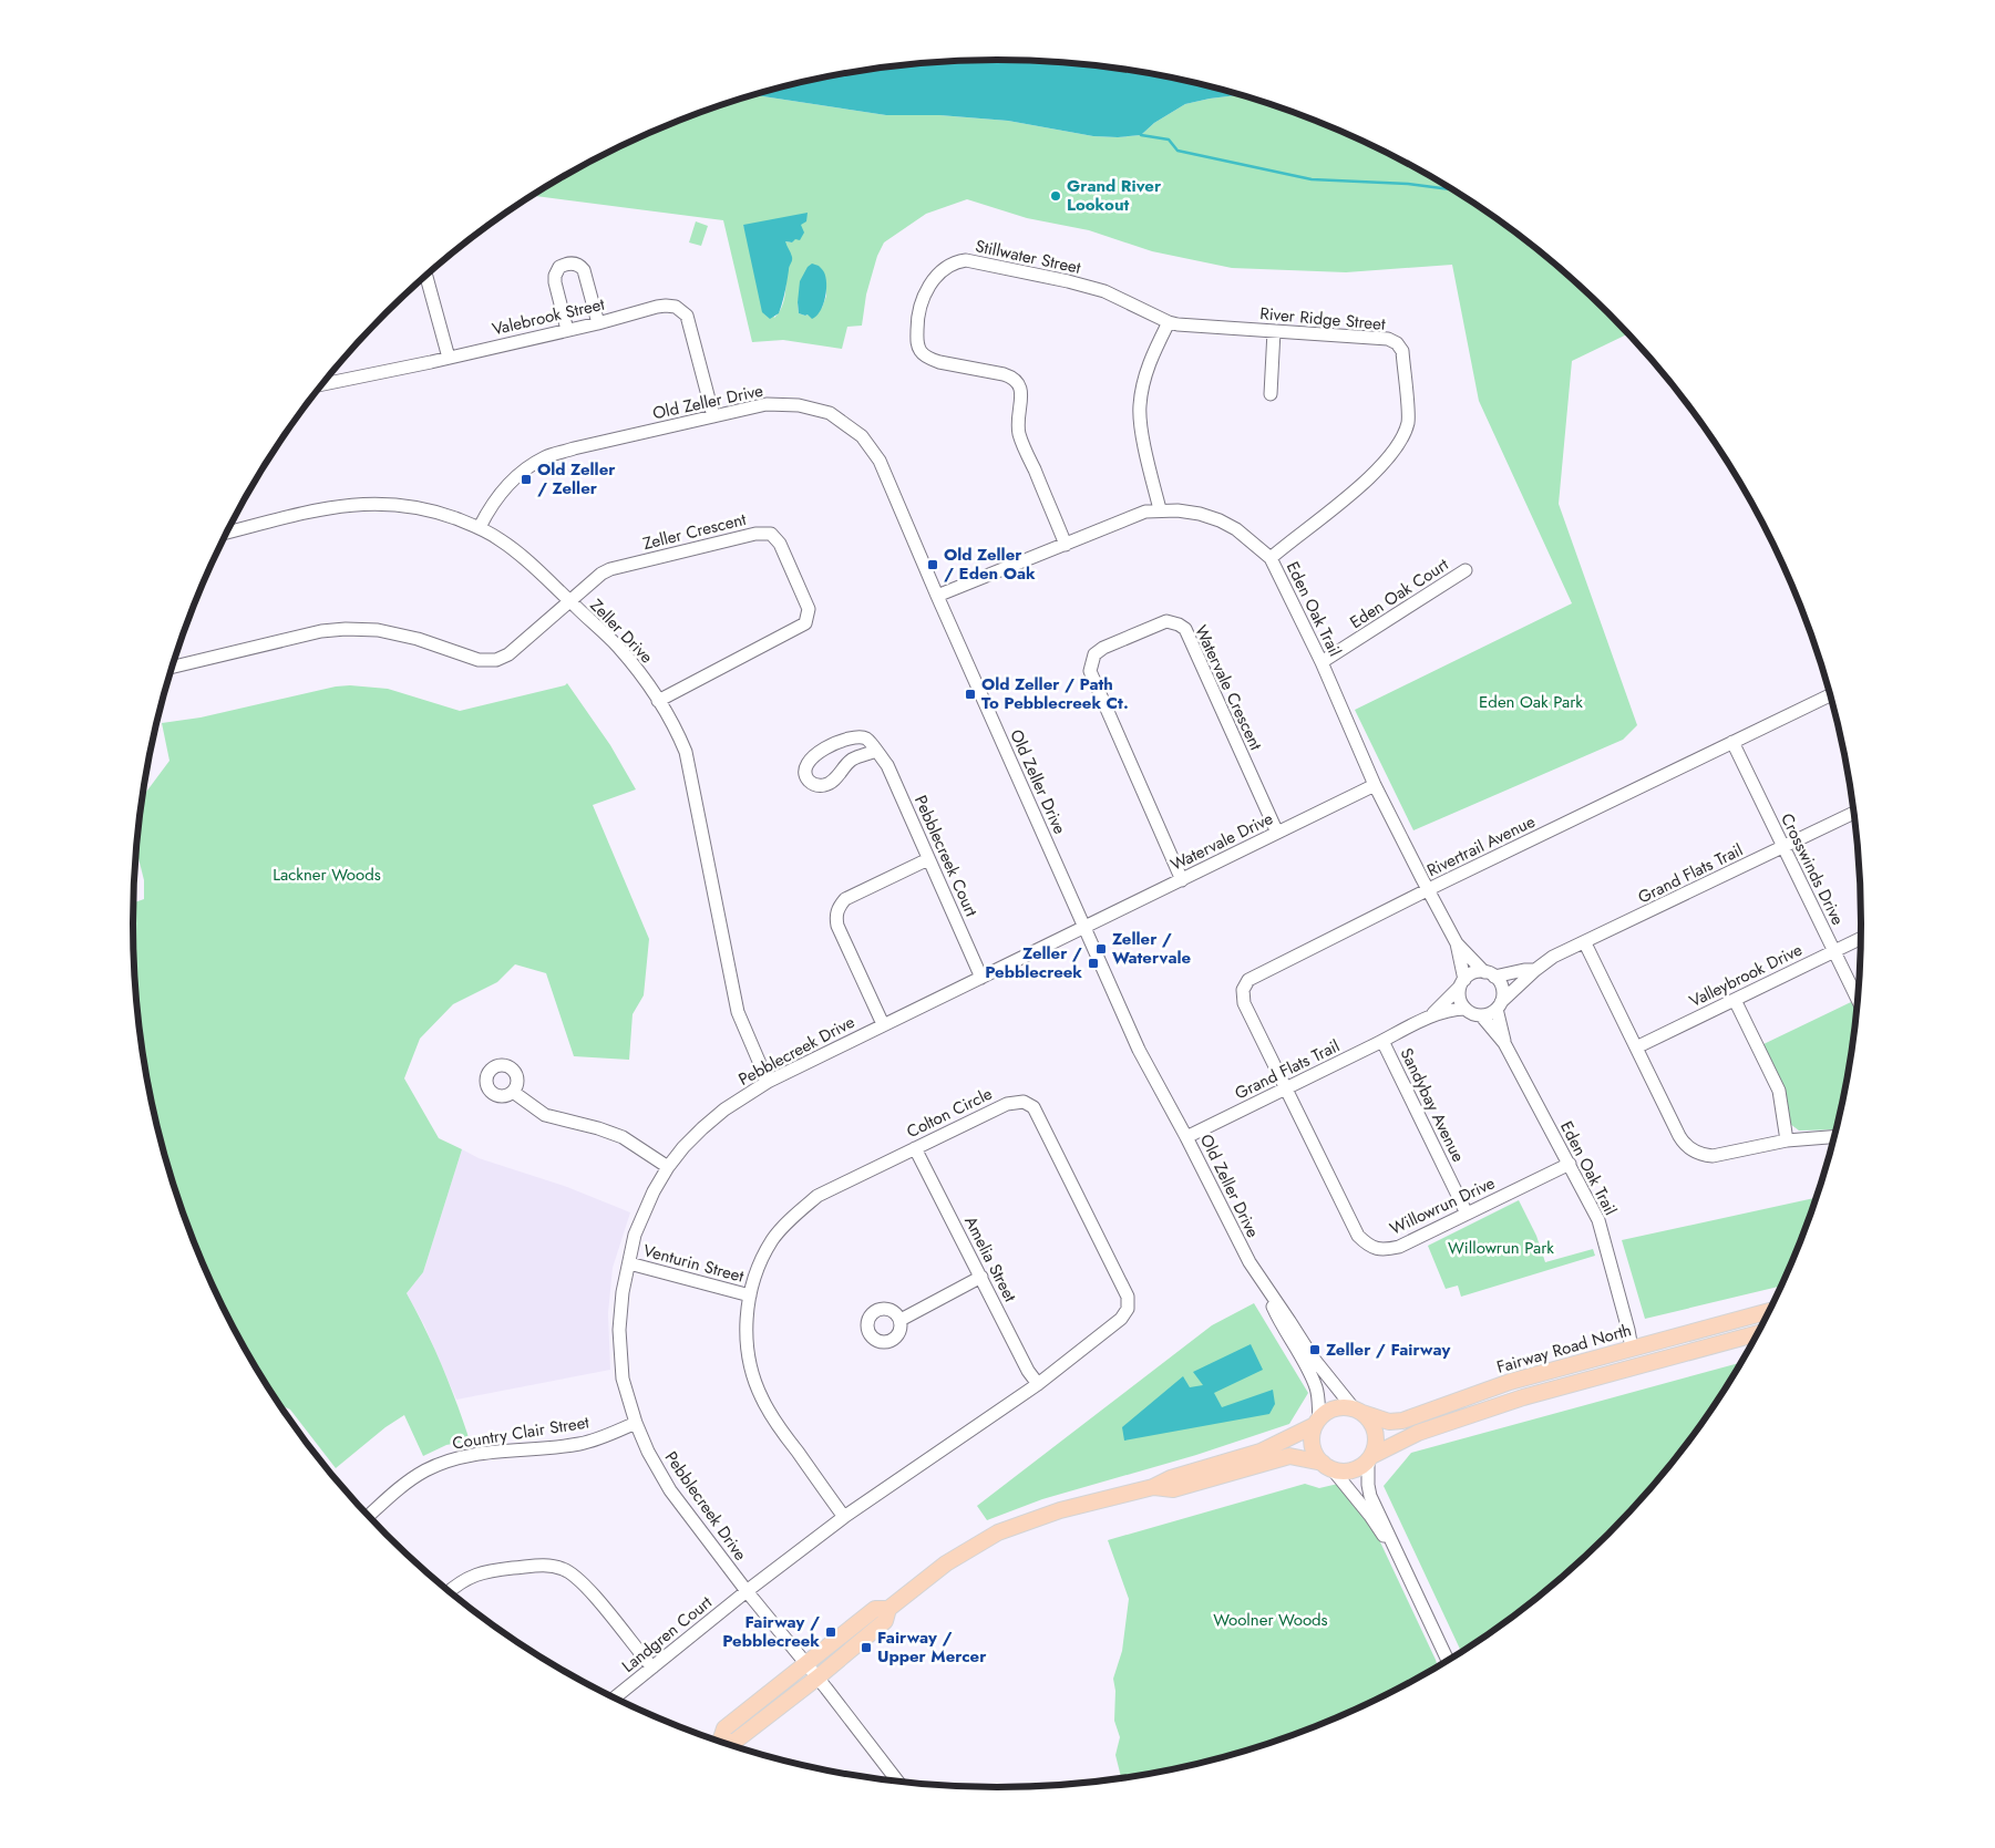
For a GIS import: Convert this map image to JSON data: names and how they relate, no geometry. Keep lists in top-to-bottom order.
{
  "streets": {
    "main road": ["Fairway Road North"],
    "street": [
      "Stillwater Street",
      "Valebrook Street",
      "River Ridge Street",
      "Old Zeller Drive",
      "Zeller Crescent",
      "Eden Oak Court",
      "Eden Oak Trail",
      "Zeller Drive",
      "Watervale Crescent",
      "Watervale Drive",
      "Rivertrail Avenue",
      "Pebblecreek Court",
      "Crosswinds Drive",
      "Grand Flats Trail",
      "Valleybrook Drive",
      "Pebblecreek Drive",
      "Sandybay Avenue",
      "Colton Circle",
      "Willowrun Drive",
      "Amelia Street",
      "Venturin Street",
      "Country Clair Street",
      "Landgren Court"
    ]
  },
  "crossings": [
    ["Stillwater Street", "River Ridge Street"],
    ["Stillwater Street", "Eden Oak Trail"],
    ["Valebrook Street", "Old Zeller Drive"],
    ["River Ridge Street", "Eden Oak Trail"],
    ["Old Zeller Drive", "Eden Oak Trail"],
    ["Old Zeller Drive", "Zeller Drive"],
    ["Old Zeller Drive", "Watervale Drive"],
    ["Old Zeller Drive", "Grand Flats Trail"],
    ["Old Zeller Drive", "Pebblecreek Drive"],
    ["Old Zeller Drive", "Fairway Road North"],
    ["Zeller Crescent", "Zeller Drive"],
    ["Eden Oak Court", "Eden Oak Trail"],
    ["Eden Oak Trail", "Watervale Drive"],
    ["Eden Oak Trail", "Rivertrail Avenue"],
    ["Eden Oak Trail", "Grand Flats Trail"],
    ["Eden Oak Trail", "Willowrun Drive"],
    ["Eden Oak Trail", "Fairway Road North"],
    ["Zeller Drive", "Pebblecreek Drive"],
    ["Watervale Crescent", "Watervale Drive"],
    ["Watervale Drive", "Pebblecreek Drive"],
    ["Rivertrail Avenue", "Crosswinds Drive"],
    ["Rivertrail Avenue", "Grand Flats Trail"],
    ["Rivertrail Avenue", "Willowrun Drive"],
    ["Pebblecreek Court", "Pebblecreek Drive"],
    ["Crosswinds Drive", "Grand Flats Trail"],
    ["Crosswinds Drive", "Valleybrook Drive"],
    ["Grand Flats Trail", "Sandybay Avenue"],
    ["Grand Flats Trail", "Willowrun Drive"],
    ["Pebblecreek Drive", "Colton Circle"],
    ["Pebblecreek Drive", "Venturin Street"],
    ["Pebblecreek Drive", "Country Clair Street"],
    ["Pebblecreek Drive", "Landgren Court"],
    ["Sandybay Avenue", "Willowrun Drive"],
    ["Colton Circle", "Amelia Street"],
    ["Colton Circle", "Venturin Street"],
    ["Colton Circle", "Landgren Court"]
  ],
  "parks": [
    "Eden Oak Park",
    "Lackner Woods",
    "Willowrun Park",
    "Woolner Woods"
  ],
  "places": {
    "other": ["Grand River Lookout"],
    "transit": [
      "Old Zeller / Zeller",
      "Old Zeller / Eden Oak",
      "Old Zeller / Path To Pebblecreek Ct.",
      "Zeller / Watervale",
      "Zeller / Pebblecreek",
      "Zeller / Fairway",
      "Fairway / Pebblecreek",
      "Fairway / Upper Mercer"
    ]
  }
}
